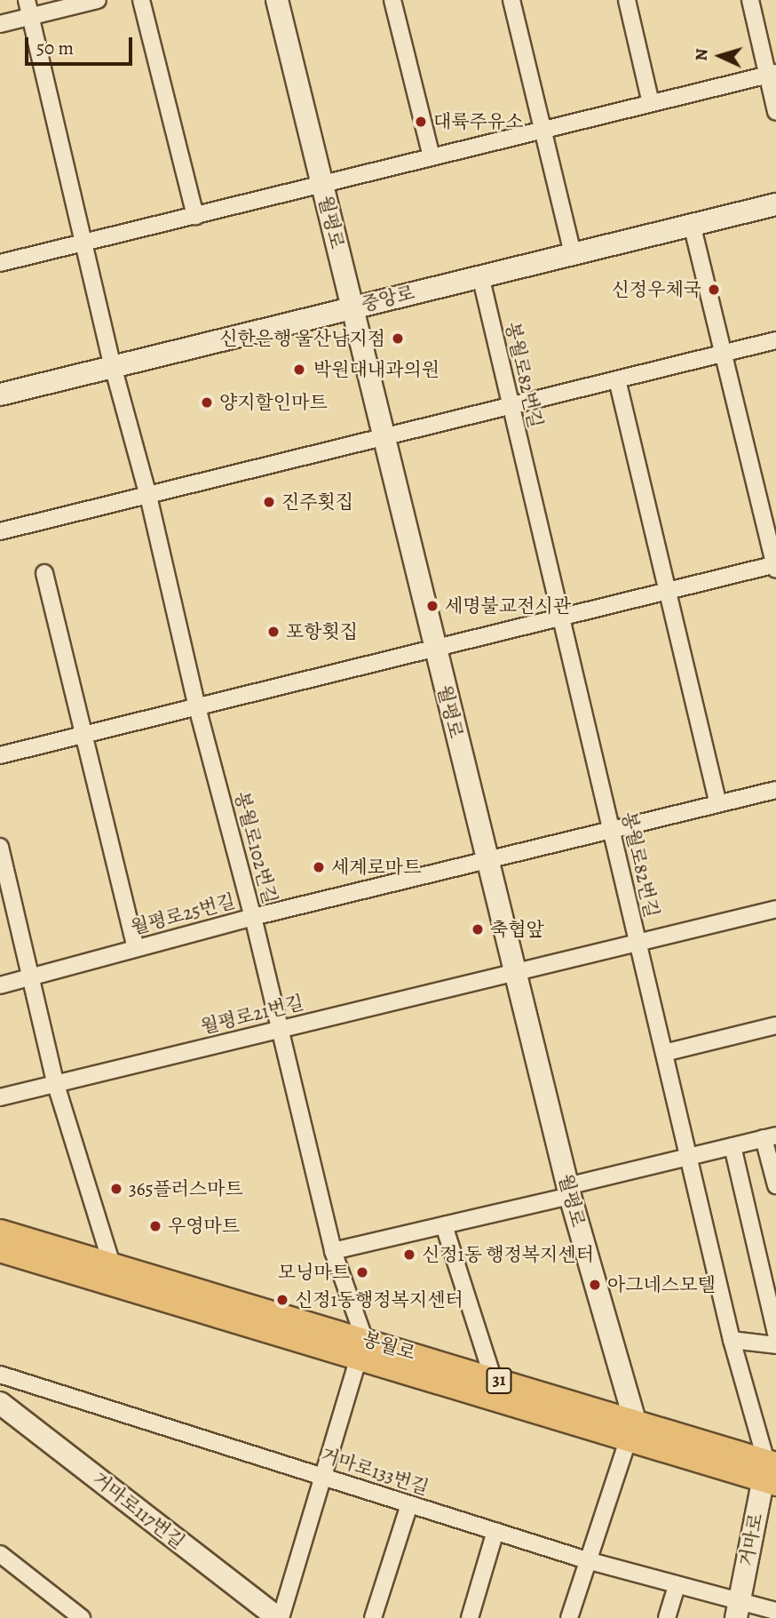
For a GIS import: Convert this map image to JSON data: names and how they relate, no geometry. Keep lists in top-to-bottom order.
{
  "streets": {
    "main road": [
      "월평로",
      "중앙로",
      "봉월로",
      "31",
      "거마로117번길",
      "거마로"
    ],
    "street": [
      "봉월로82번길",
      "봉월로102번길",
      "월평로25번길",
      "월평로21번길",
      "거마로133번길"
    ]
  },
  "crossings": [
    ["월평로", "중앙로"],
    ["월평로", "월평로25번길"],
    ["월평로", "월평로21번길"],
    ["월평로", "봉월로"],
    ["중앙로", "봉월로82번길"],
    ["중앙로", "봉월로102번길"],
    ["봉월로82번길", "월평로25번길"],
    ["봉월로82번길", "월평로21번길"],
    ["봉월로82번길", "봉월로"],
    ["봉월로82번길", "거마로"],
    ["봉월로102번길", "월평로25번길"],
    ["봉월로102번길", "월평로21번길"],
    ["봉월로102번길", "봉월로"],
    ["봉월로", "거마로"],
    ["거마로133번길", "거마로"]
  ],
  "places": [
    "대륙주유소",
    "신정우체국",
    "신한은행 울산남지점",
    "박원대내과의원",
    "양지할인마트",
    "진주횟집",
    "세명불교전시관",
    "포항횟집",
    "세계로마트",
    "축협앞",
    "365플러스마트",
    "우영마트",
    "신정1동 행정복지센터",
    "모닝마트",
    "아그네스모텔",
    "신정1동행정복지센터"
  ],
  "scale_bar": "50 m",
  "north": "left"
}
